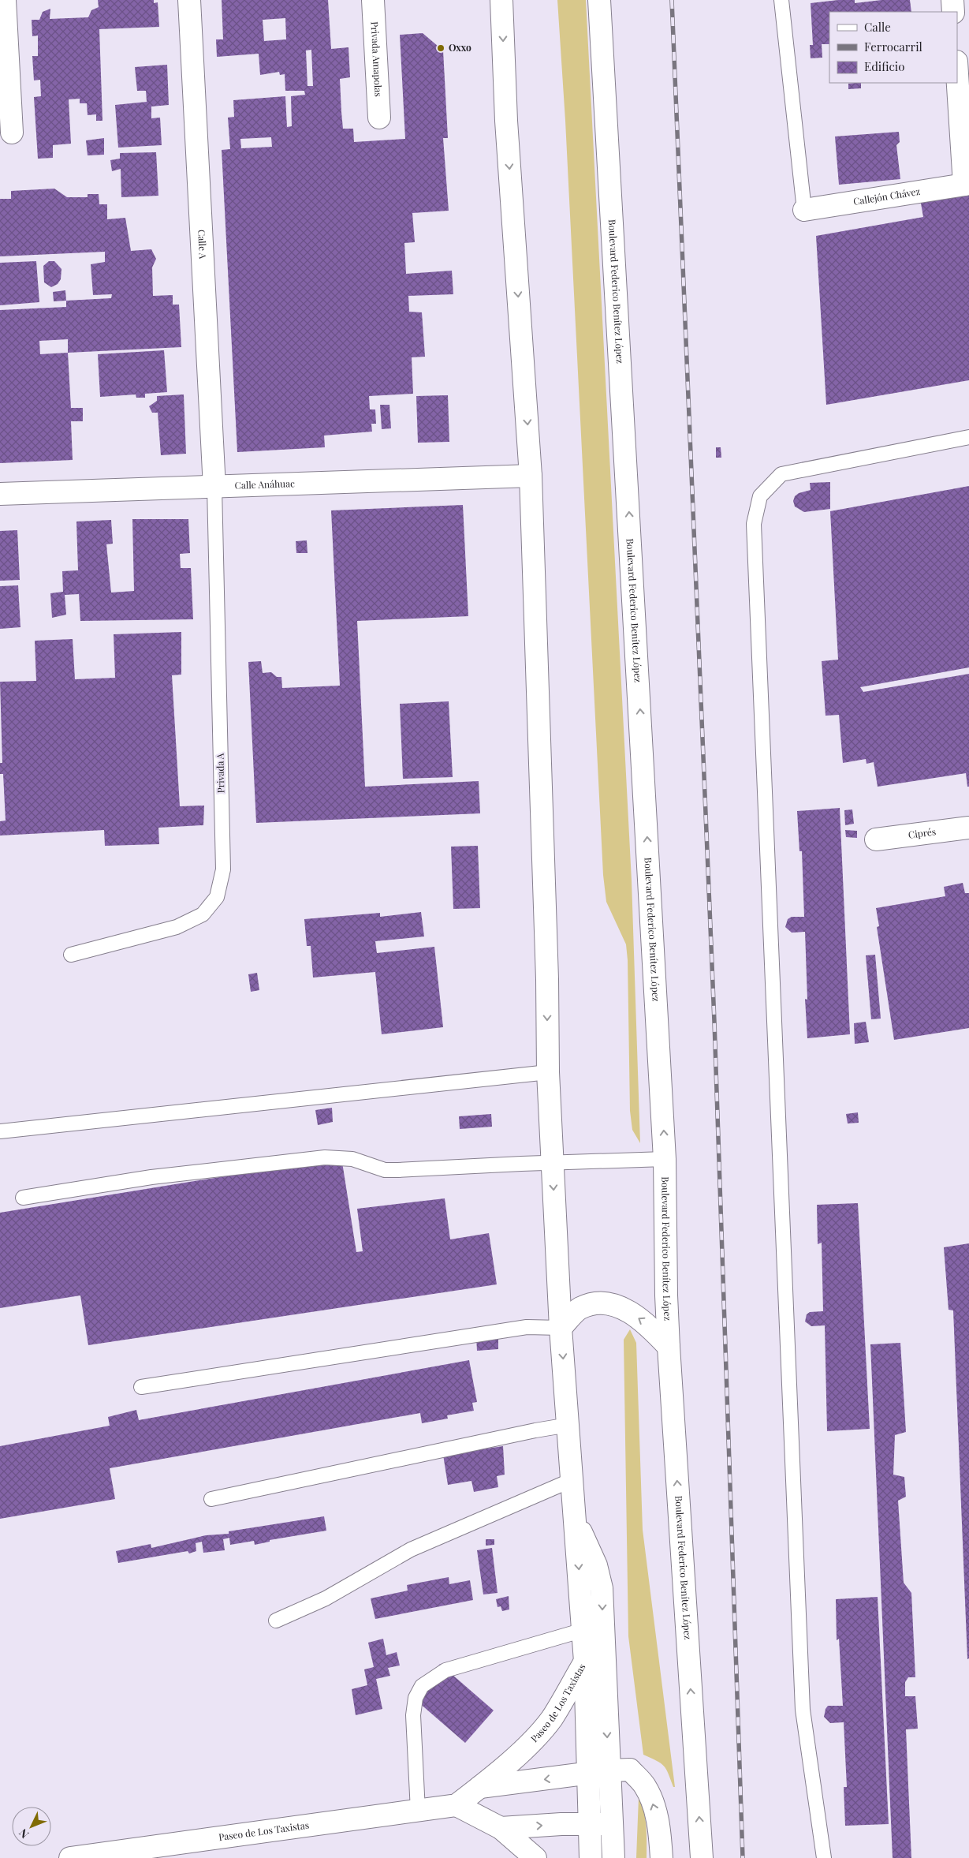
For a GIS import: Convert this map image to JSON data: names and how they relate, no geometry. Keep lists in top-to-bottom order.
{
  "streets": {
    "main road": [
      "Privada Amapolas",
      "Callejón Chávez",
      "Calle A",
      "Boulevard Federico Benítez López",
      "Calle Anáhuac",
      "Ciprés",
      "Paseo de Los Taxistas"
    ],
    "lane": ["Privada A"]
  },
  "crossings": [
    ["Calle A", "Calle Anáhuac"],
    ["Calle A", "Privada A"],
    ["Calle Anáhuac", "Privada A"]
  ],
  "places": ["Oxxo"],
  "legend": ["Calle", "Ferrocarril", "Edificio"],
  "north": "bottom left"
}
